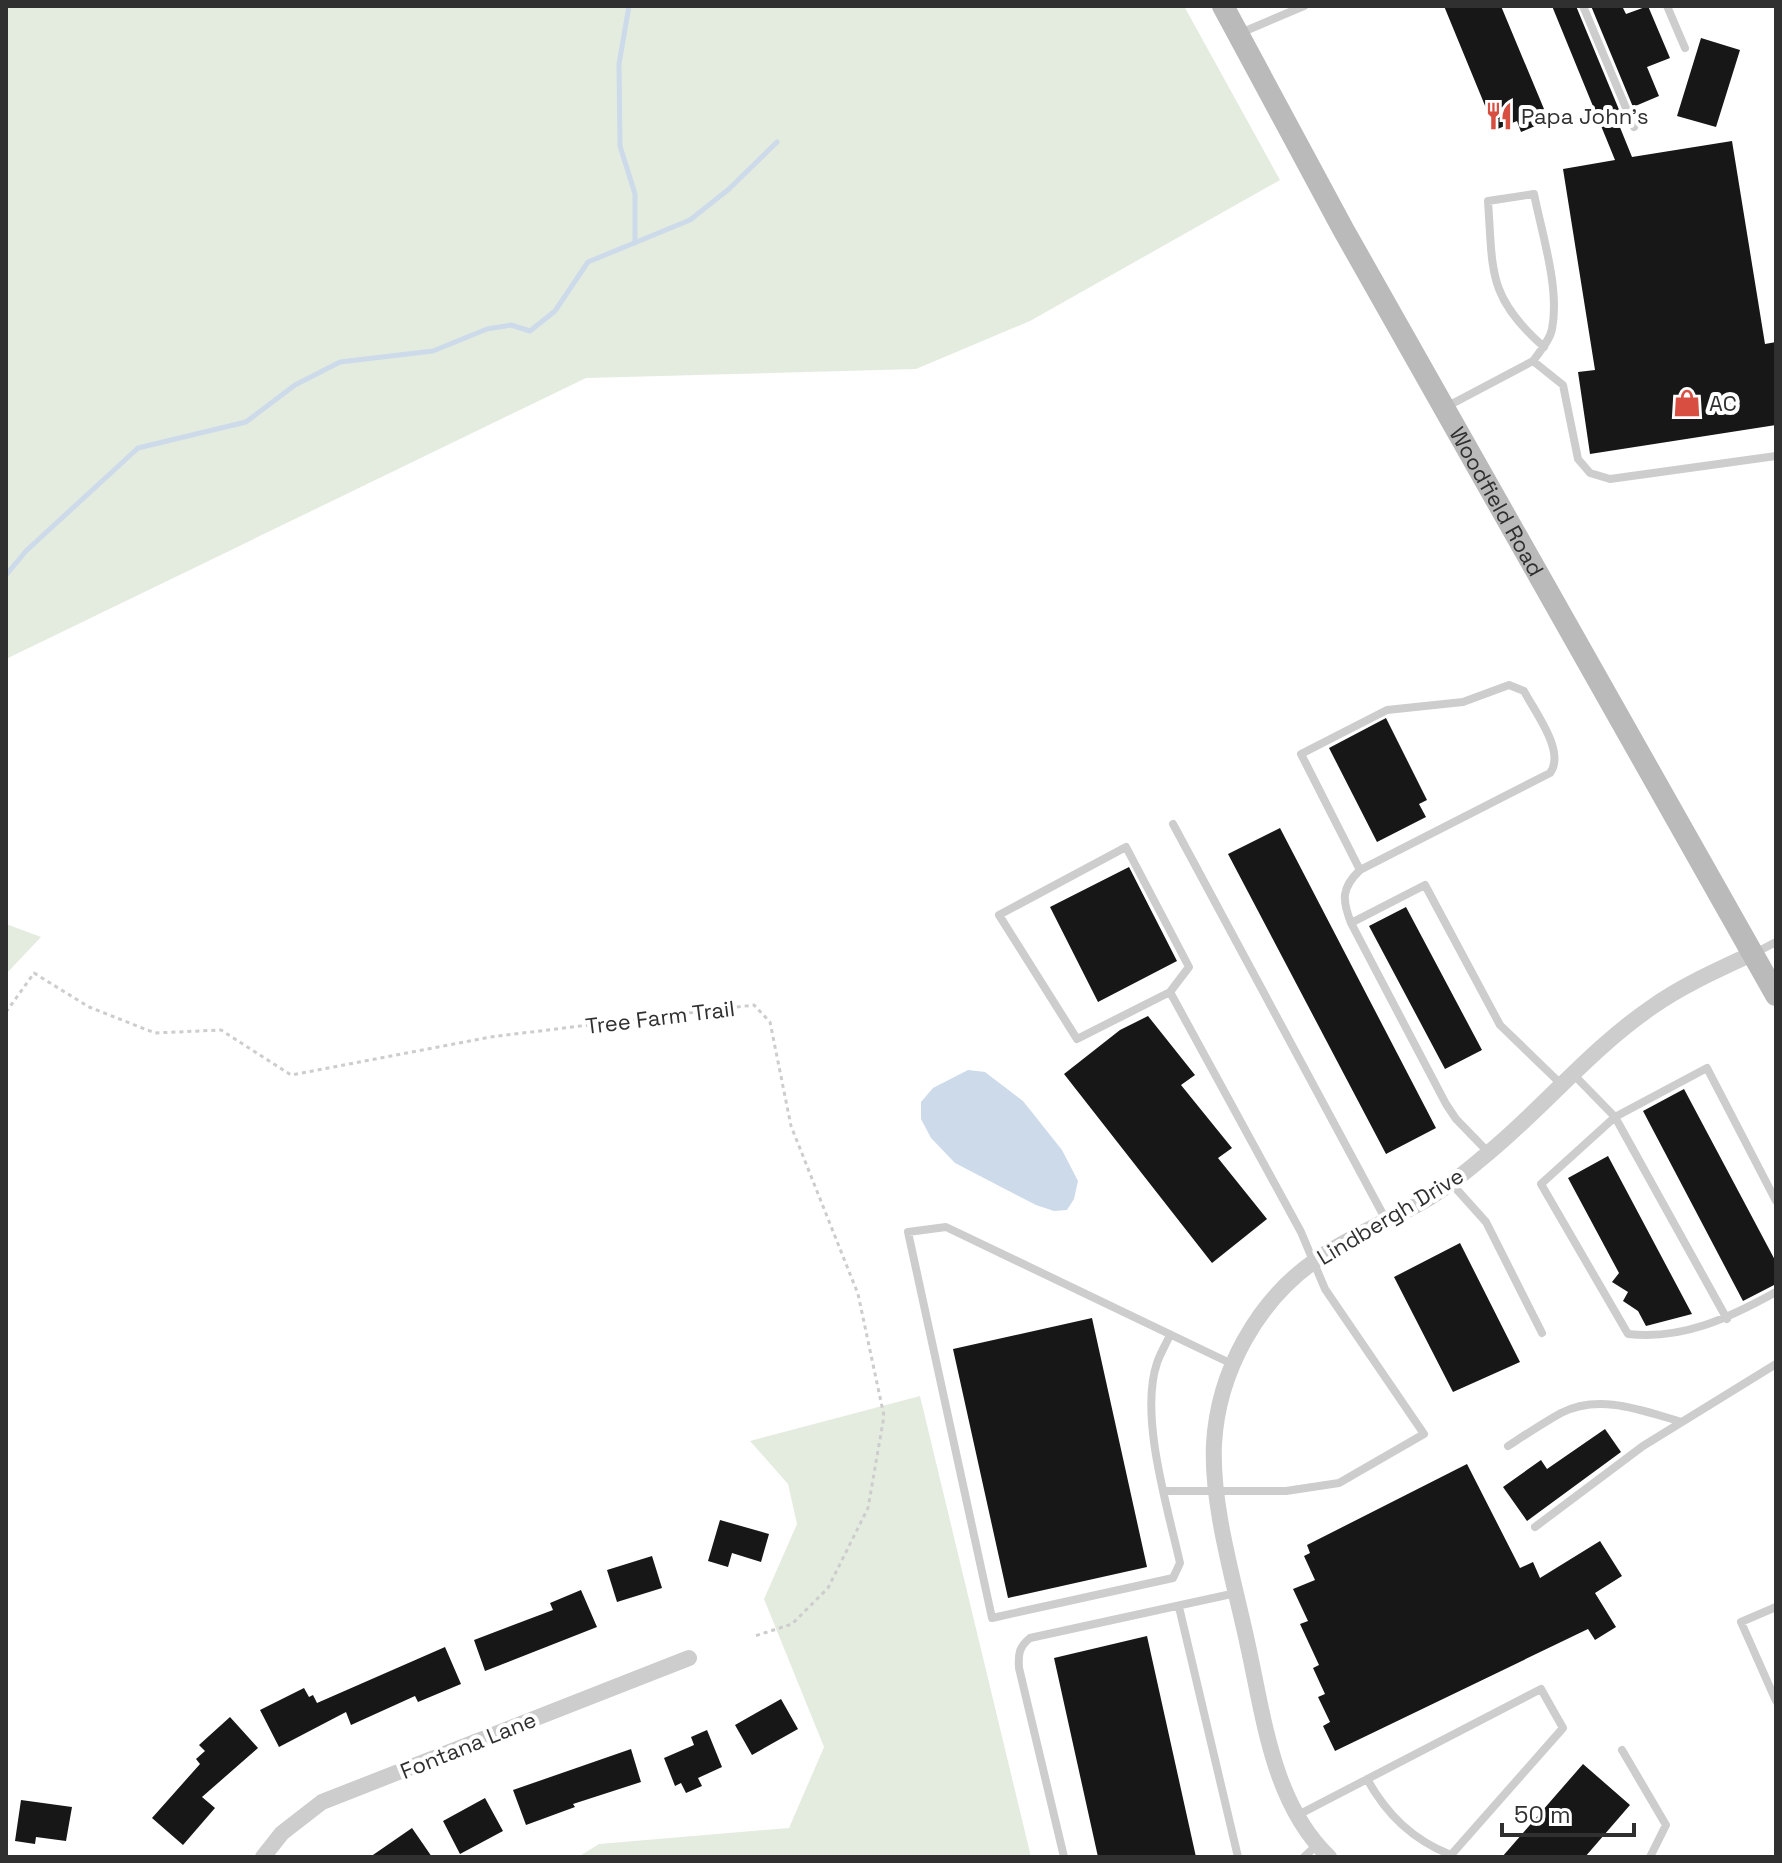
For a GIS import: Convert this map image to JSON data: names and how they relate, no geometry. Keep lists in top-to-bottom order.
{
  "streets": {
    "main road": ["Woodfield Road"],
    "street": ["Lindbergh Drive", "Fontana Lane"],
    "path": ["Tree Farm Trail"]
  },
  "crossings": [
    ["Woodfield Road", "Lindbergh Drive"]
  ],
  "places": {
    "restaurant": ["Papa John's"],
    "shop": ["AC"]
  },
  "scale_bar": "50 m"
}
